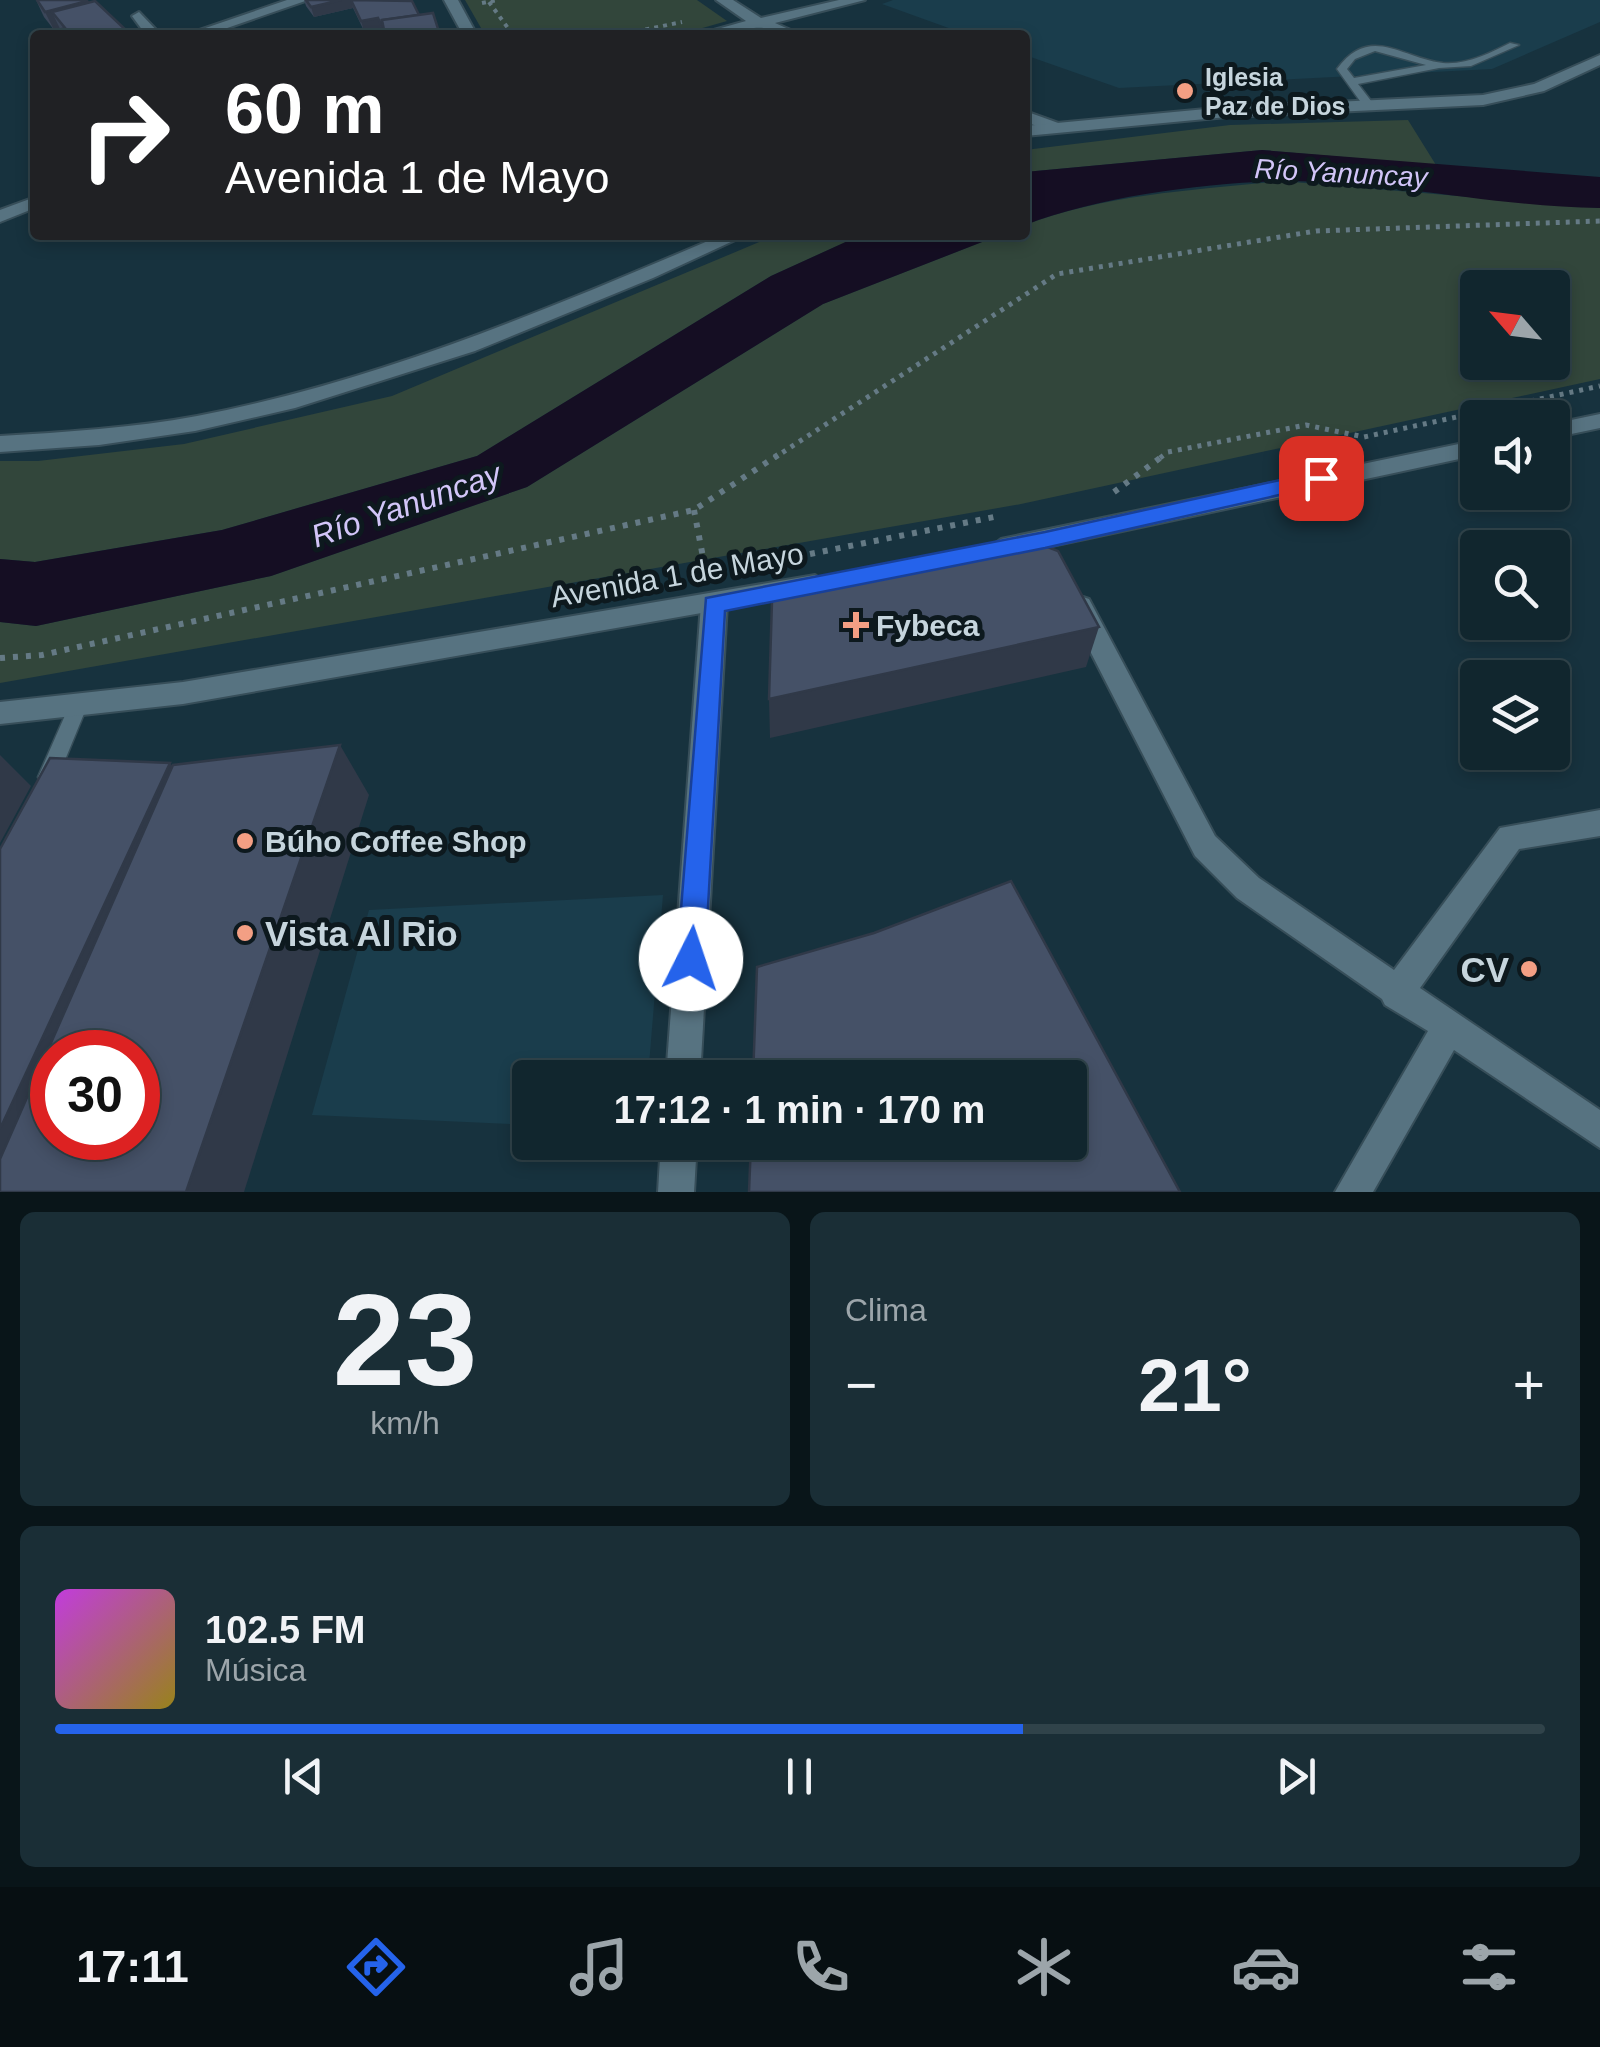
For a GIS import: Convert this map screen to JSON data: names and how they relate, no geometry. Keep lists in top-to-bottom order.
{
  "streets": {
    "street": ["Avenida 1 de Mayo"]
  },
  "water": ["Río Yanuncay"],
  "places": {
    "other": [
      "Iglesia Paz de Dios",
      "Búho Coffee Shop",
      "Vista Al Rio",
      "CV"
    ],
    "health": ["Fybeca"]
  },
  "north": "top left",
  "page": {
    "turn": ["60 m", "Avenida 1 de Mayo"],
    "limit": "30",
    "trip": "17:12 · 1 min · 170 m",
    "tile": [
      ["23", "km/h"],
      "Clima"
    ],
    "heat": ["−", "21°", "+"],
    "song": ["102.5 FM", "Música"],
    "tabs": "17:11"
  }
}
